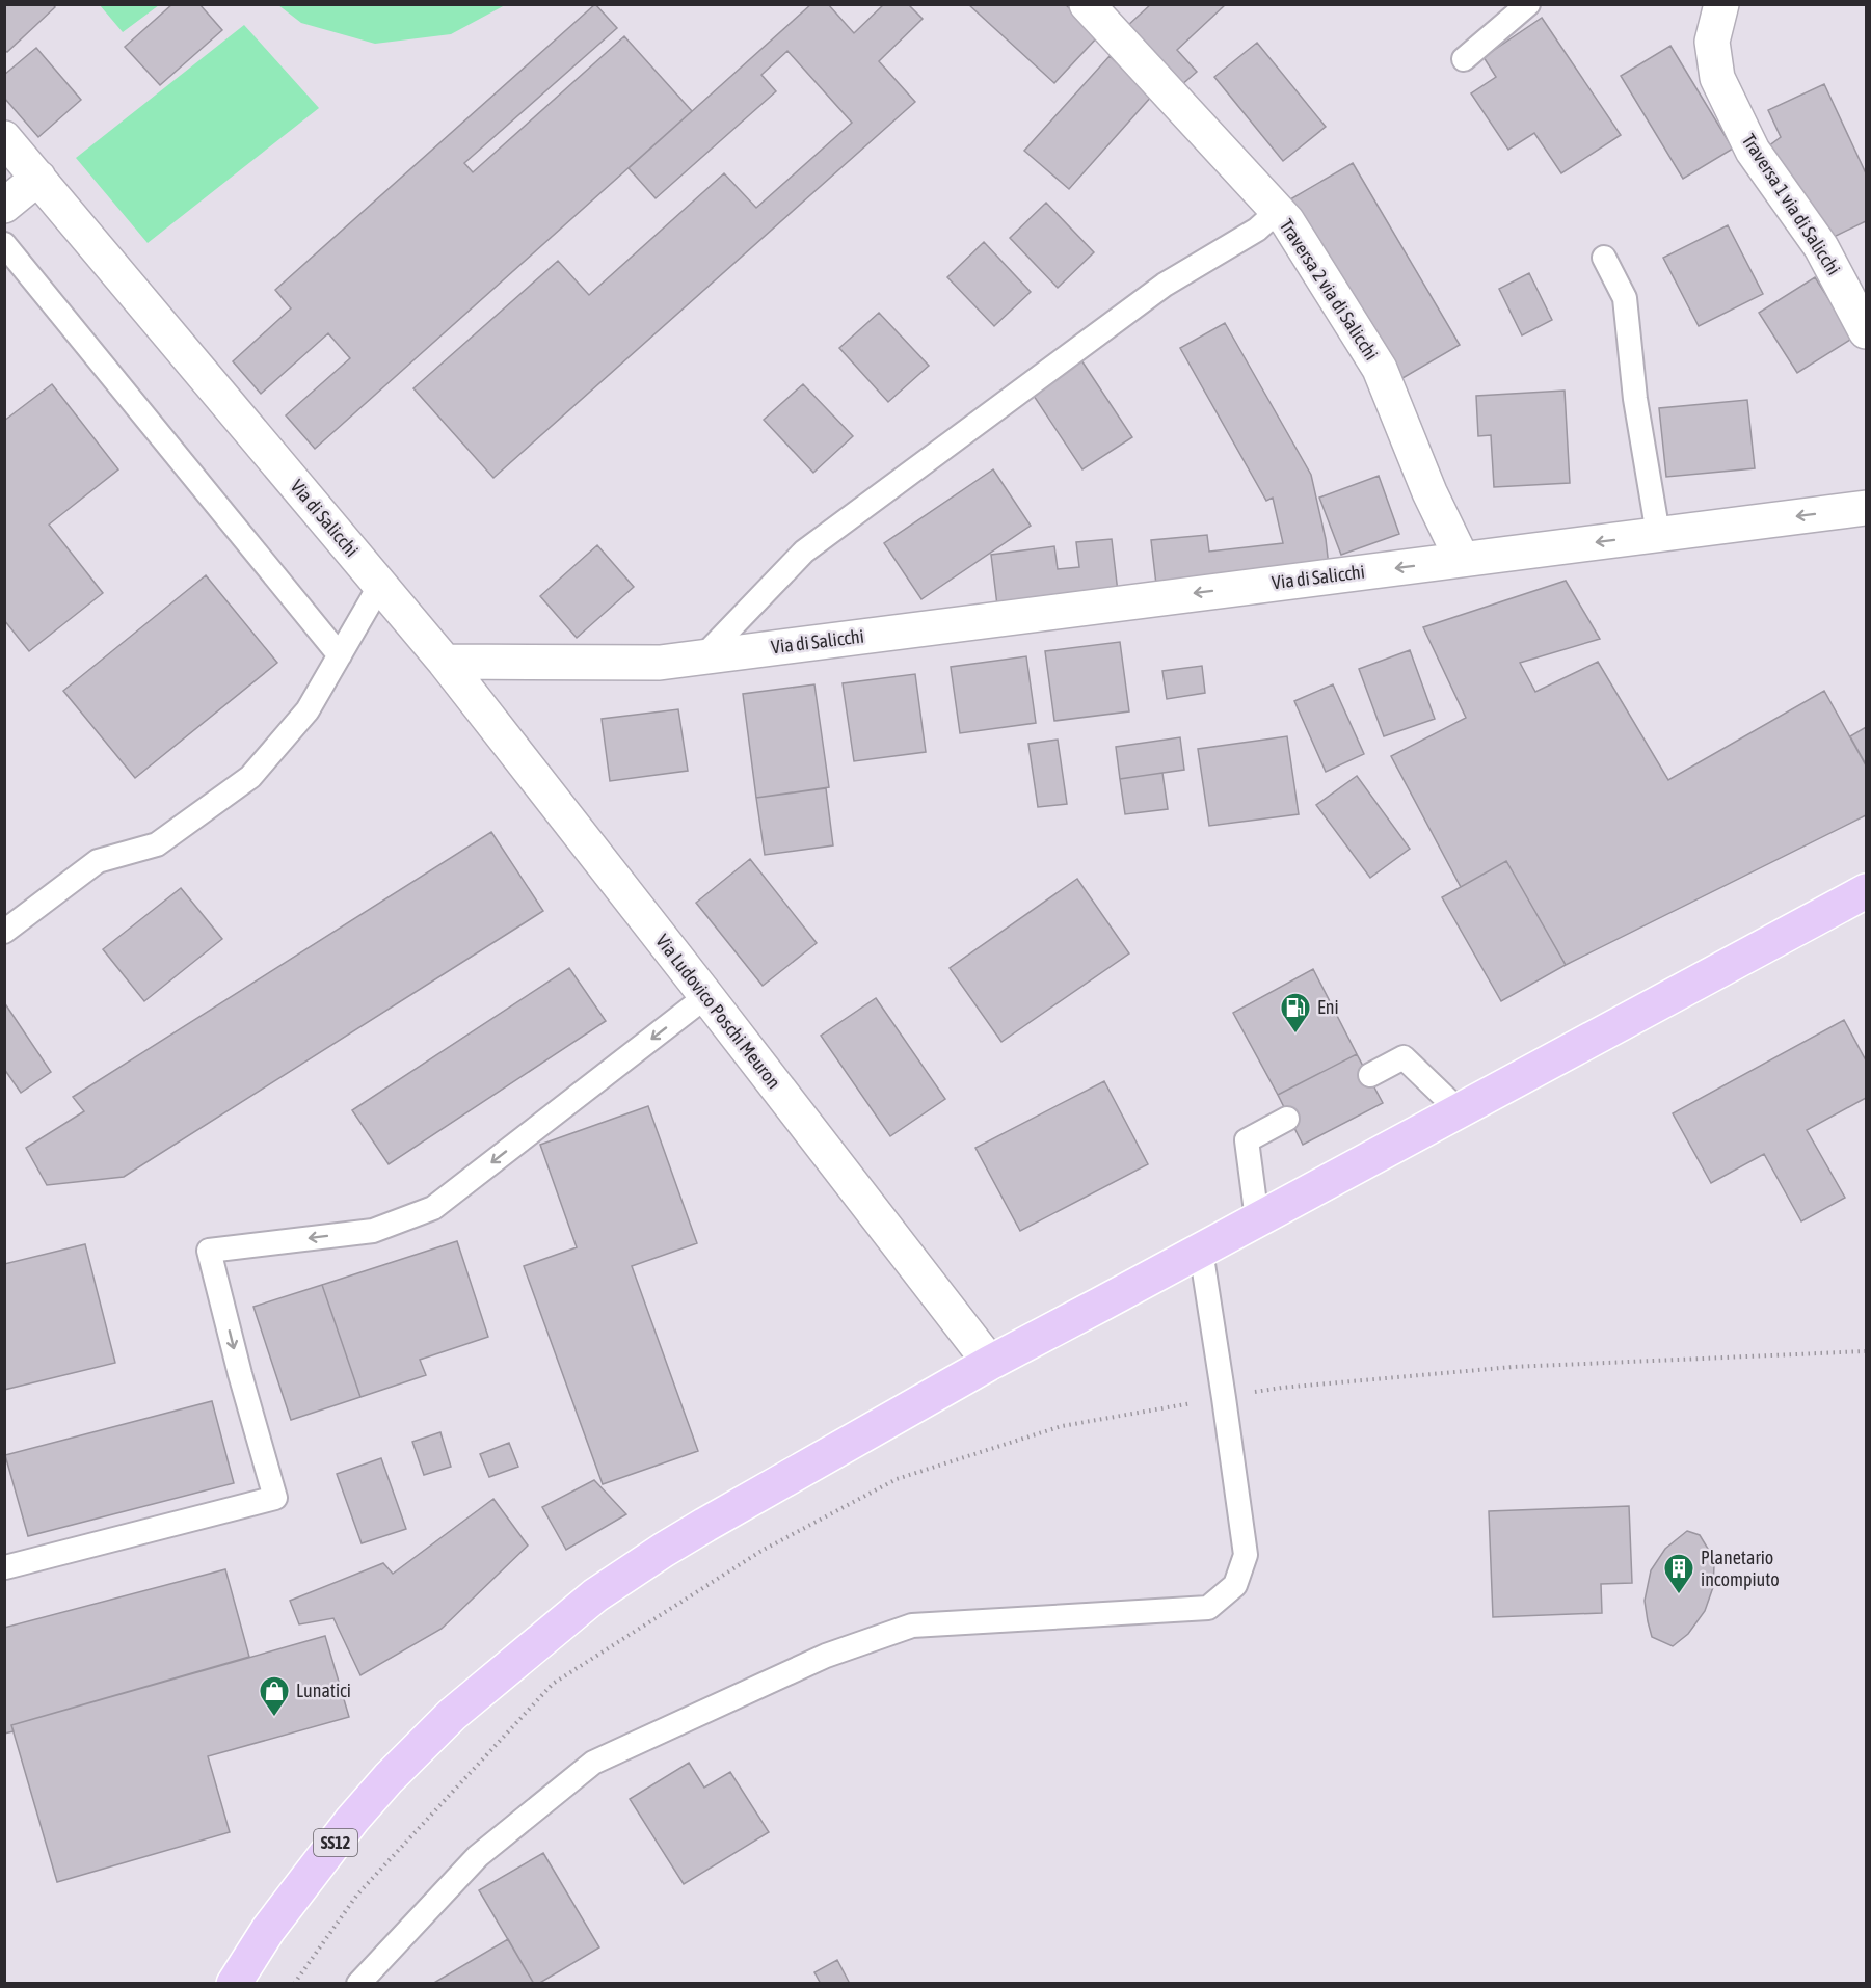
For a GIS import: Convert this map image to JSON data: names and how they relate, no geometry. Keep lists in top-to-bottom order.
{
  "streets": {
    "main road": ["SS12"],
    "street": [
      "Traversa 1 via di Salicchi",
      "Traversa 2 via di Salicchi",
      "Via di Salicchi",
      "Via Ludovico Poschi Meuron"
    ]
  },
  "crossings": [
    ["Traversa 2 via di Salicchi", "Via di Salicchi"],
    ["Via di Salicchi", "Via Ludovico Poschi Meuron"],
    ["Via Ludovico Poschi Meuron", "SS12"]
  ],
  "one_way": ["Via di Salicchi"],
  "places": {
    "fuel station": ["Eni"],
    "building": ["Planetario incompiuto"],
    "shop": ["Lunatici"]
  }
}
